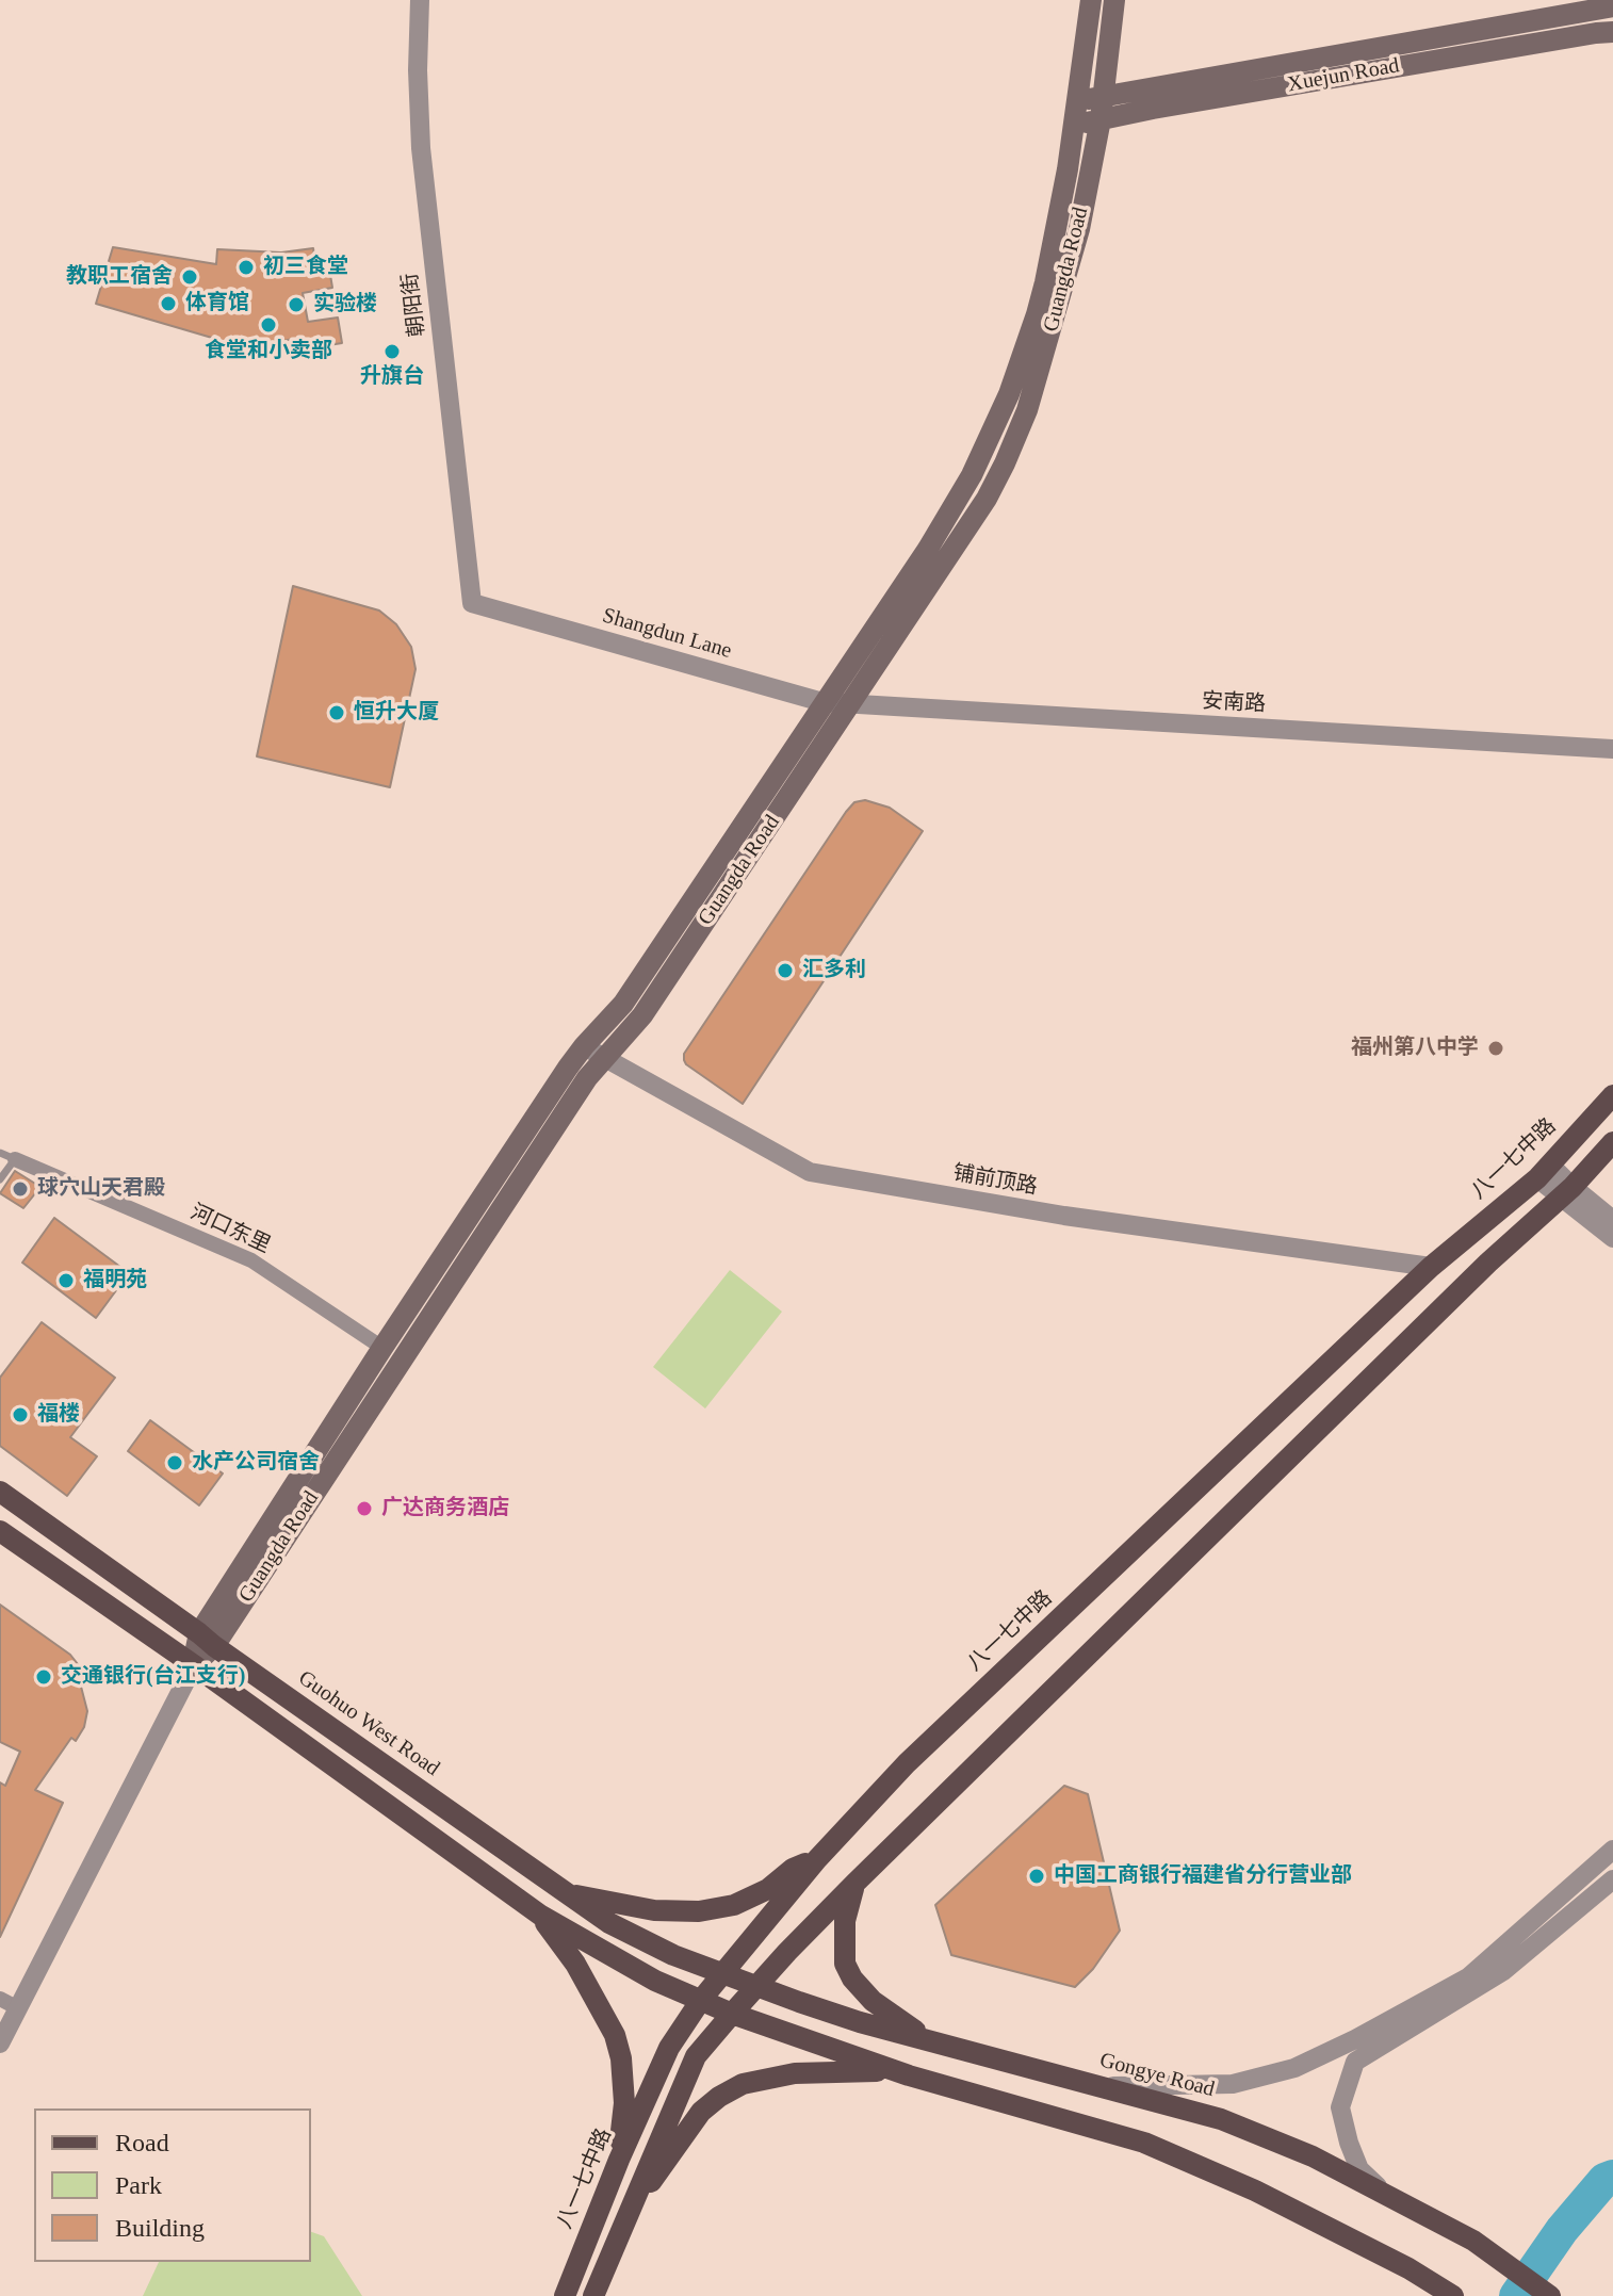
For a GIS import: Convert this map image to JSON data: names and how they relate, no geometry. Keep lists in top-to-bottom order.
{
  "streets": {
    "main road": [
      "Xuejun Road",
      "Guangda Road",
      "八一七中路",
      "Guohuo West Road",
      "Gongye Road"
    ],
    "street": [
      "朝阳街",
      "Shangdun Lane",
      "安南路",
      "铺前顶路",
      "河口东里"
    ]
  },
  "crossings": [
    ["Xuejun Road", "Guangda Road"],
    ["Guangda Road", "Shangdun Lane"],
    ["Guangda Road", "安南路"],
    ["Guangda Road", "铺前顶路"],
    ["Guangda Road", "河口东里"],
    ["Guangda Road", "Guohuo West Road"],
    ["朝阳街", "Shangdun Lane"],
    ["Shangdun Lane", "安南路"],
    ["八一七中路", "铺前顶路"],
    ["八一七中路", "Guohuo West Road"],
    ["八一七中路", "Gongye Road"],
    ["Guohuo West Road", "Gongye Road"]
  ],
  "places": [
    "初三食堂",
    "教职工宿舍",
    "体育馆",
    "实验楼",
    "食堂和小卖部",
    "升旗台",
    "恒升大厦",
    "汇多利",
    "福州第八中学",
    "球穴山天君殿",
    "福明苑",
    "福楼",
    "水产公司宿舍",
    "广达商务酒店",
    "交通银行(台江支行)",
    "中国工商银行福建省分行营业部"
  ],
  "legend": ["Road", "Park", "Building"]
}
